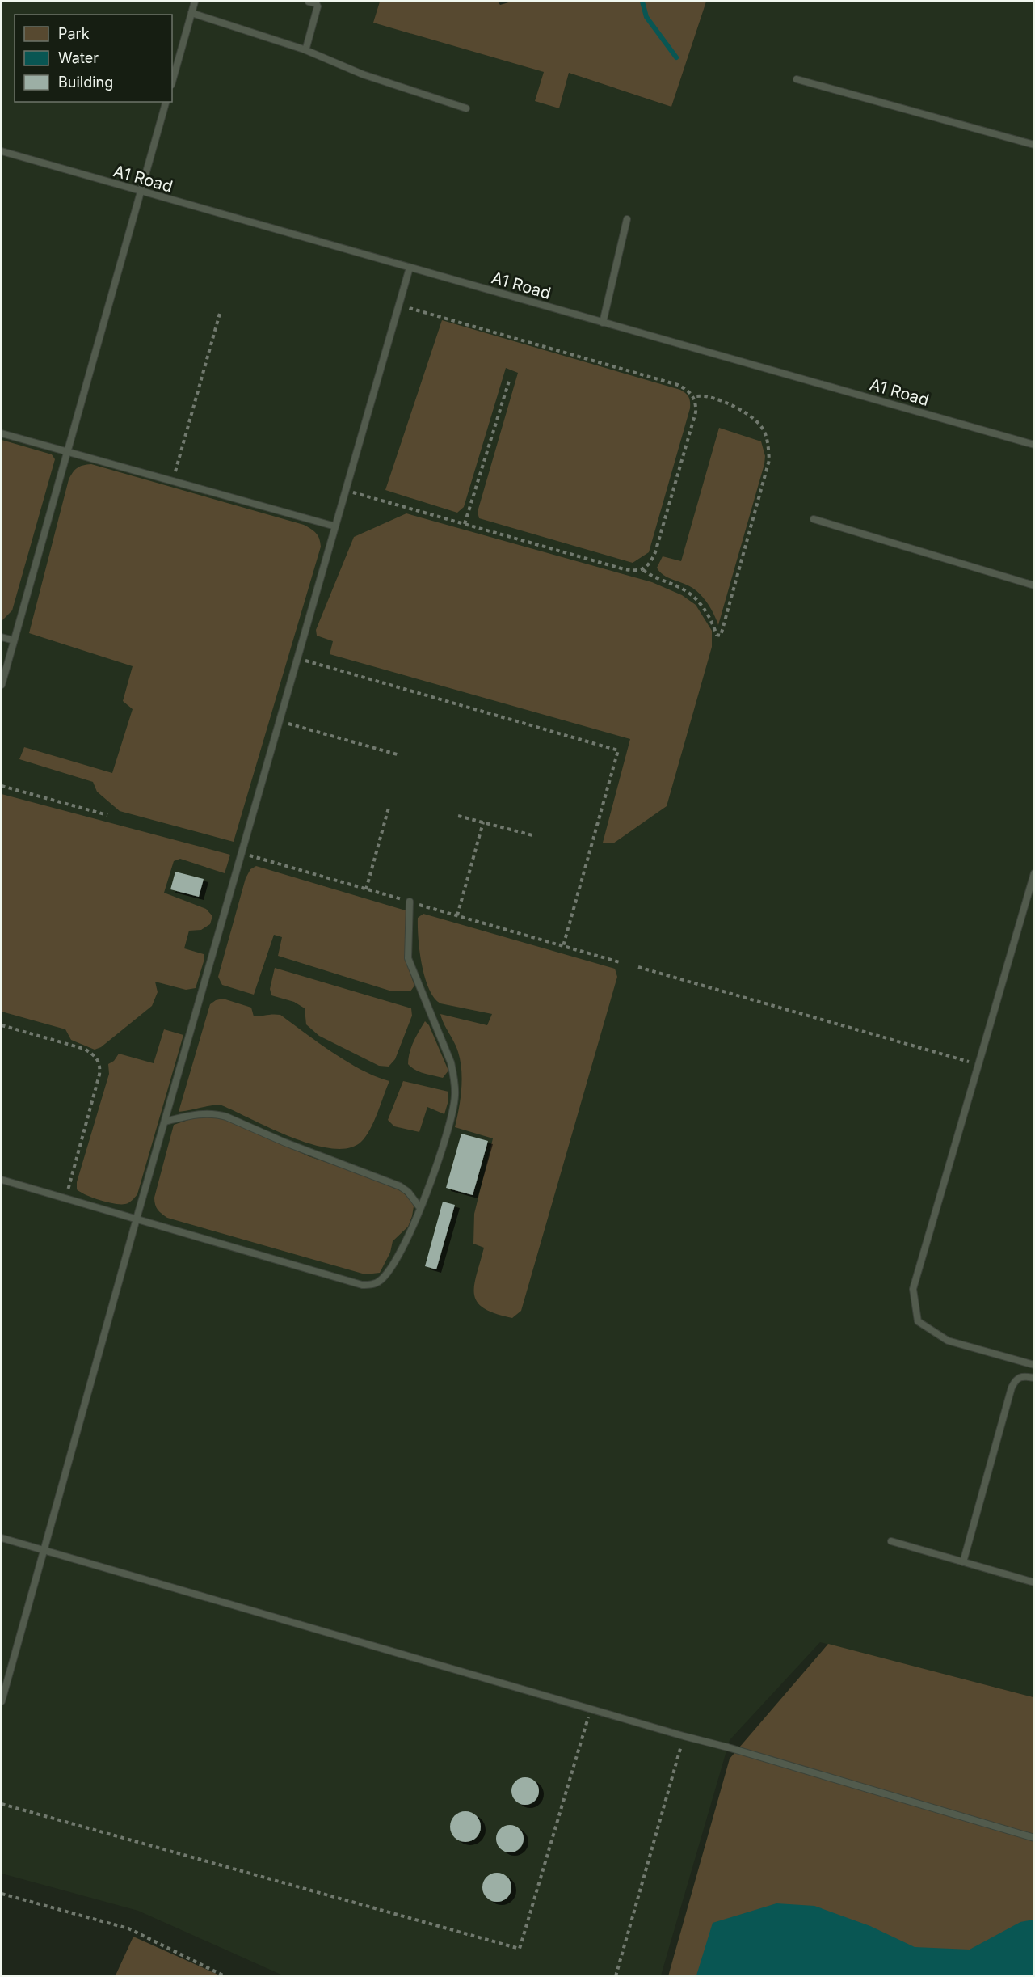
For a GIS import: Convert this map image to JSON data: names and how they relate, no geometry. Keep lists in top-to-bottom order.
{
  "streets": {
    "lane": ["A1 Road"]
  },
  "legend": ["Park", "Water", "Building"]
}
